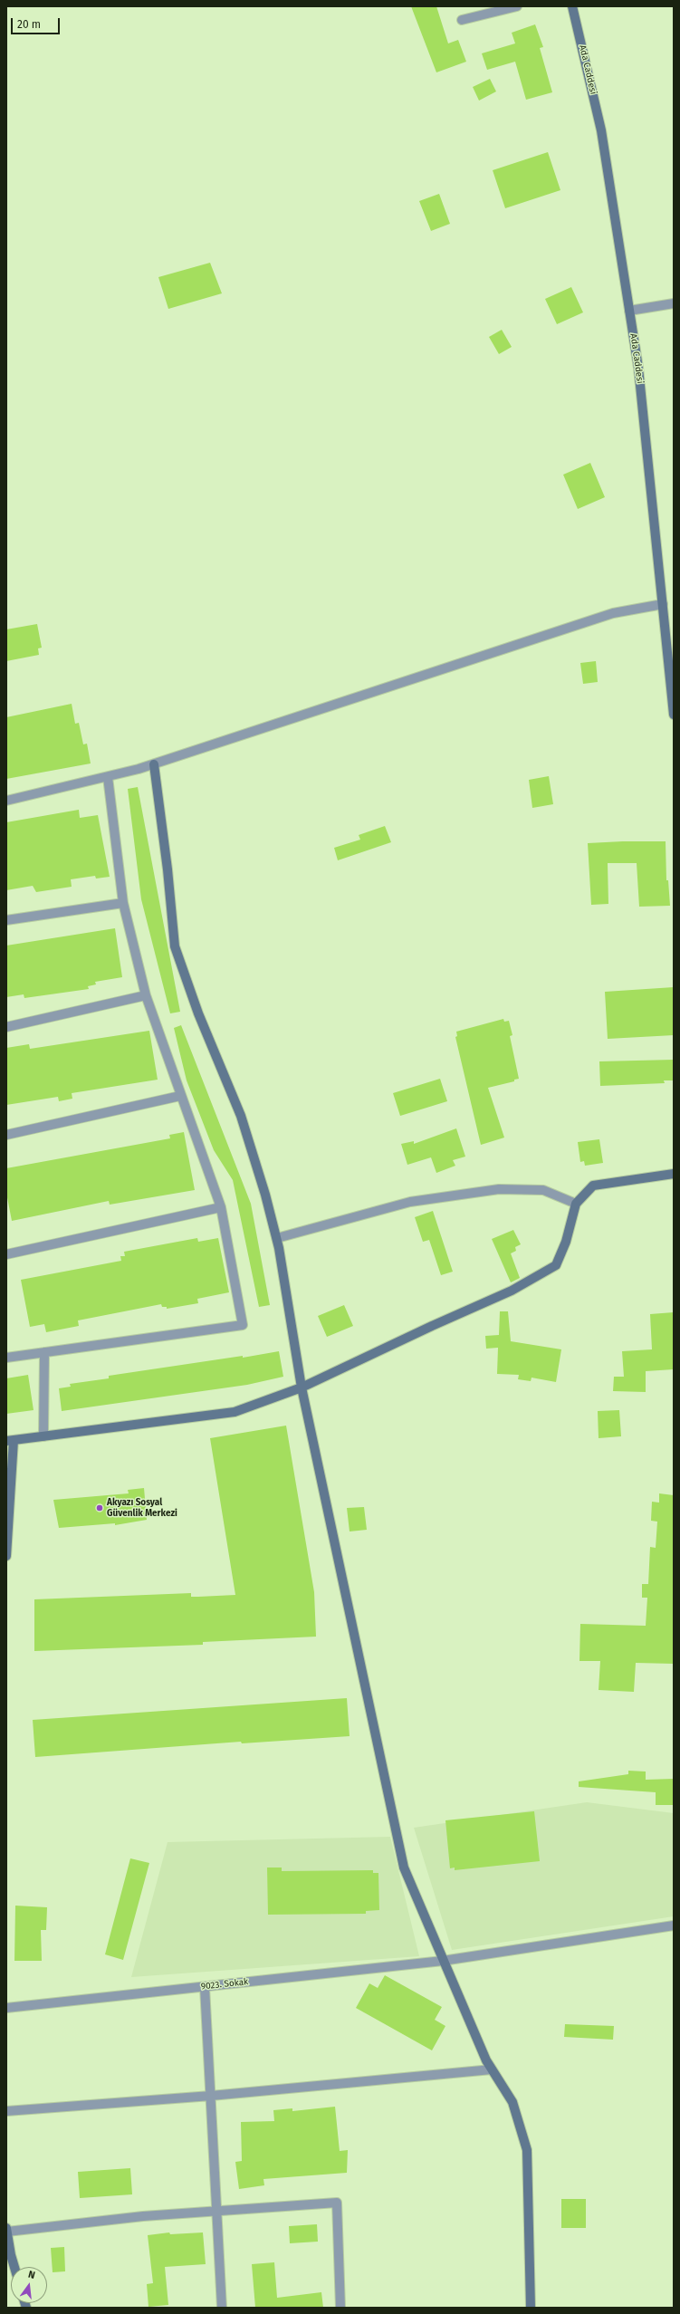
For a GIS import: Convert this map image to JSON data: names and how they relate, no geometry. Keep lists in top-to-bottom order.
{
  "streets": {
    "main road": ["Ada Caddesi"],
    "street": ["9023. Sokak"]
  },
  "places": ["Akyazı Sosyal Güvenlik Merkezi"],
  "scale_bar": "20 m",
  "north": "top"
}
